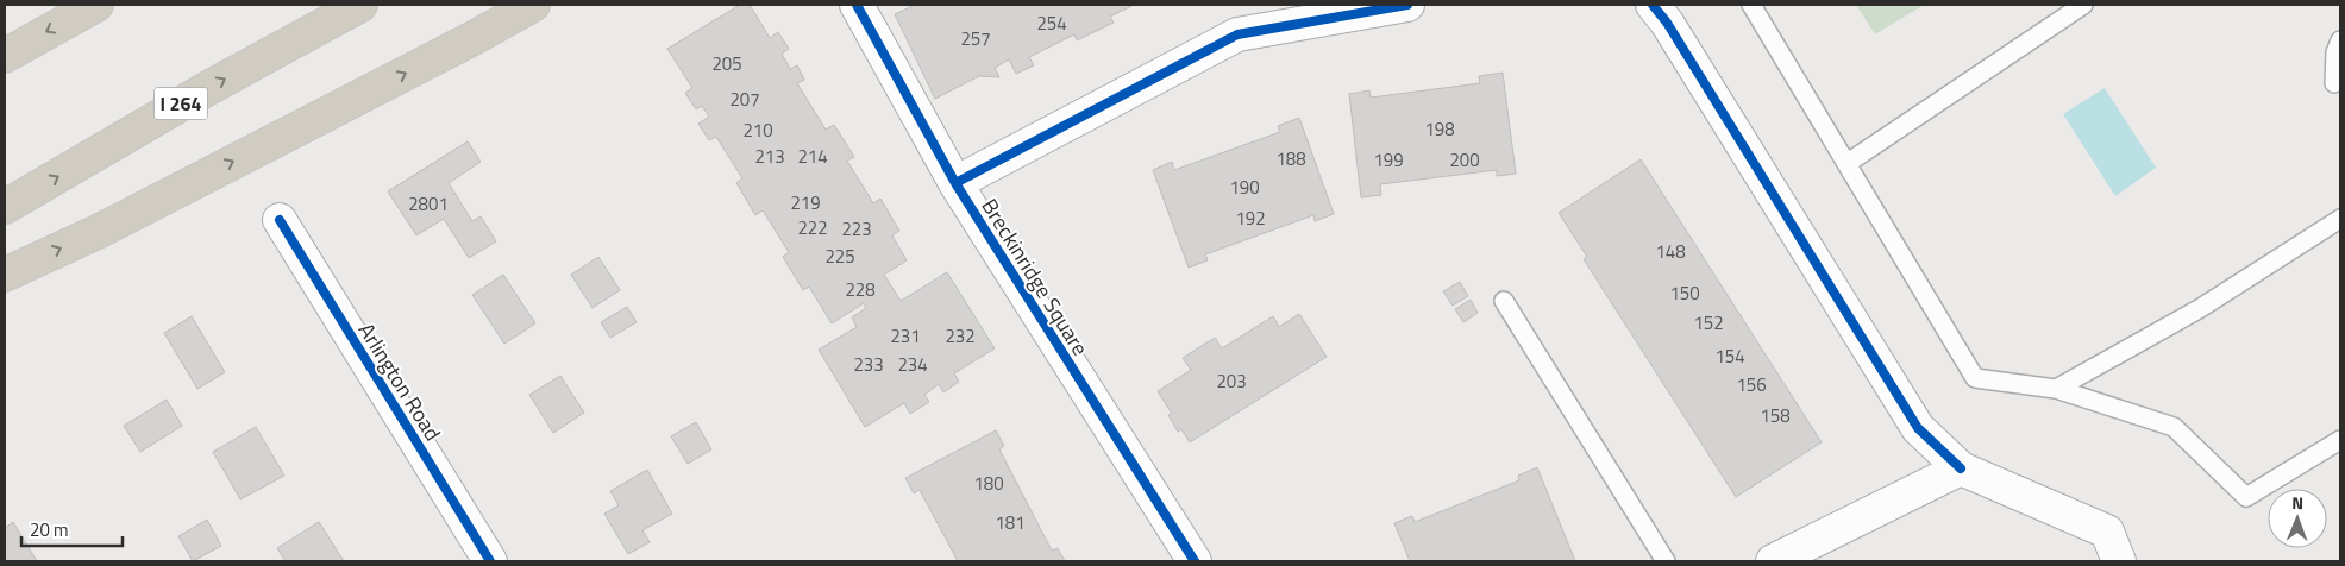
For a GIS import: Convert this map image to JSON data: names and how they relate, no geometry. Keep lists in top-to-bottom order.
{
  "streets": {
    "highway": ["I 264"],
    "street": ["Breckinridge Square", "Arlington Road"]
  },
  "house_numbers": [
    "254",
    "257",
    "205",
    "207",
    "198",
    "210",
    "213",
    "214",
    "188",
    "199",
    "200",
    "190",
    "219",
    "2801",
    "192",
    "222",
    "223",
    "148",
    "225",
    "228",
    "150",
    "152",
    "231",
    "232",
    "154",
    "233",
    "234",
    "203",
    "156",
    "158",
    "180",
    "181"
  ],
  "scale_bar": "20 m",
  "north": "top"
}
